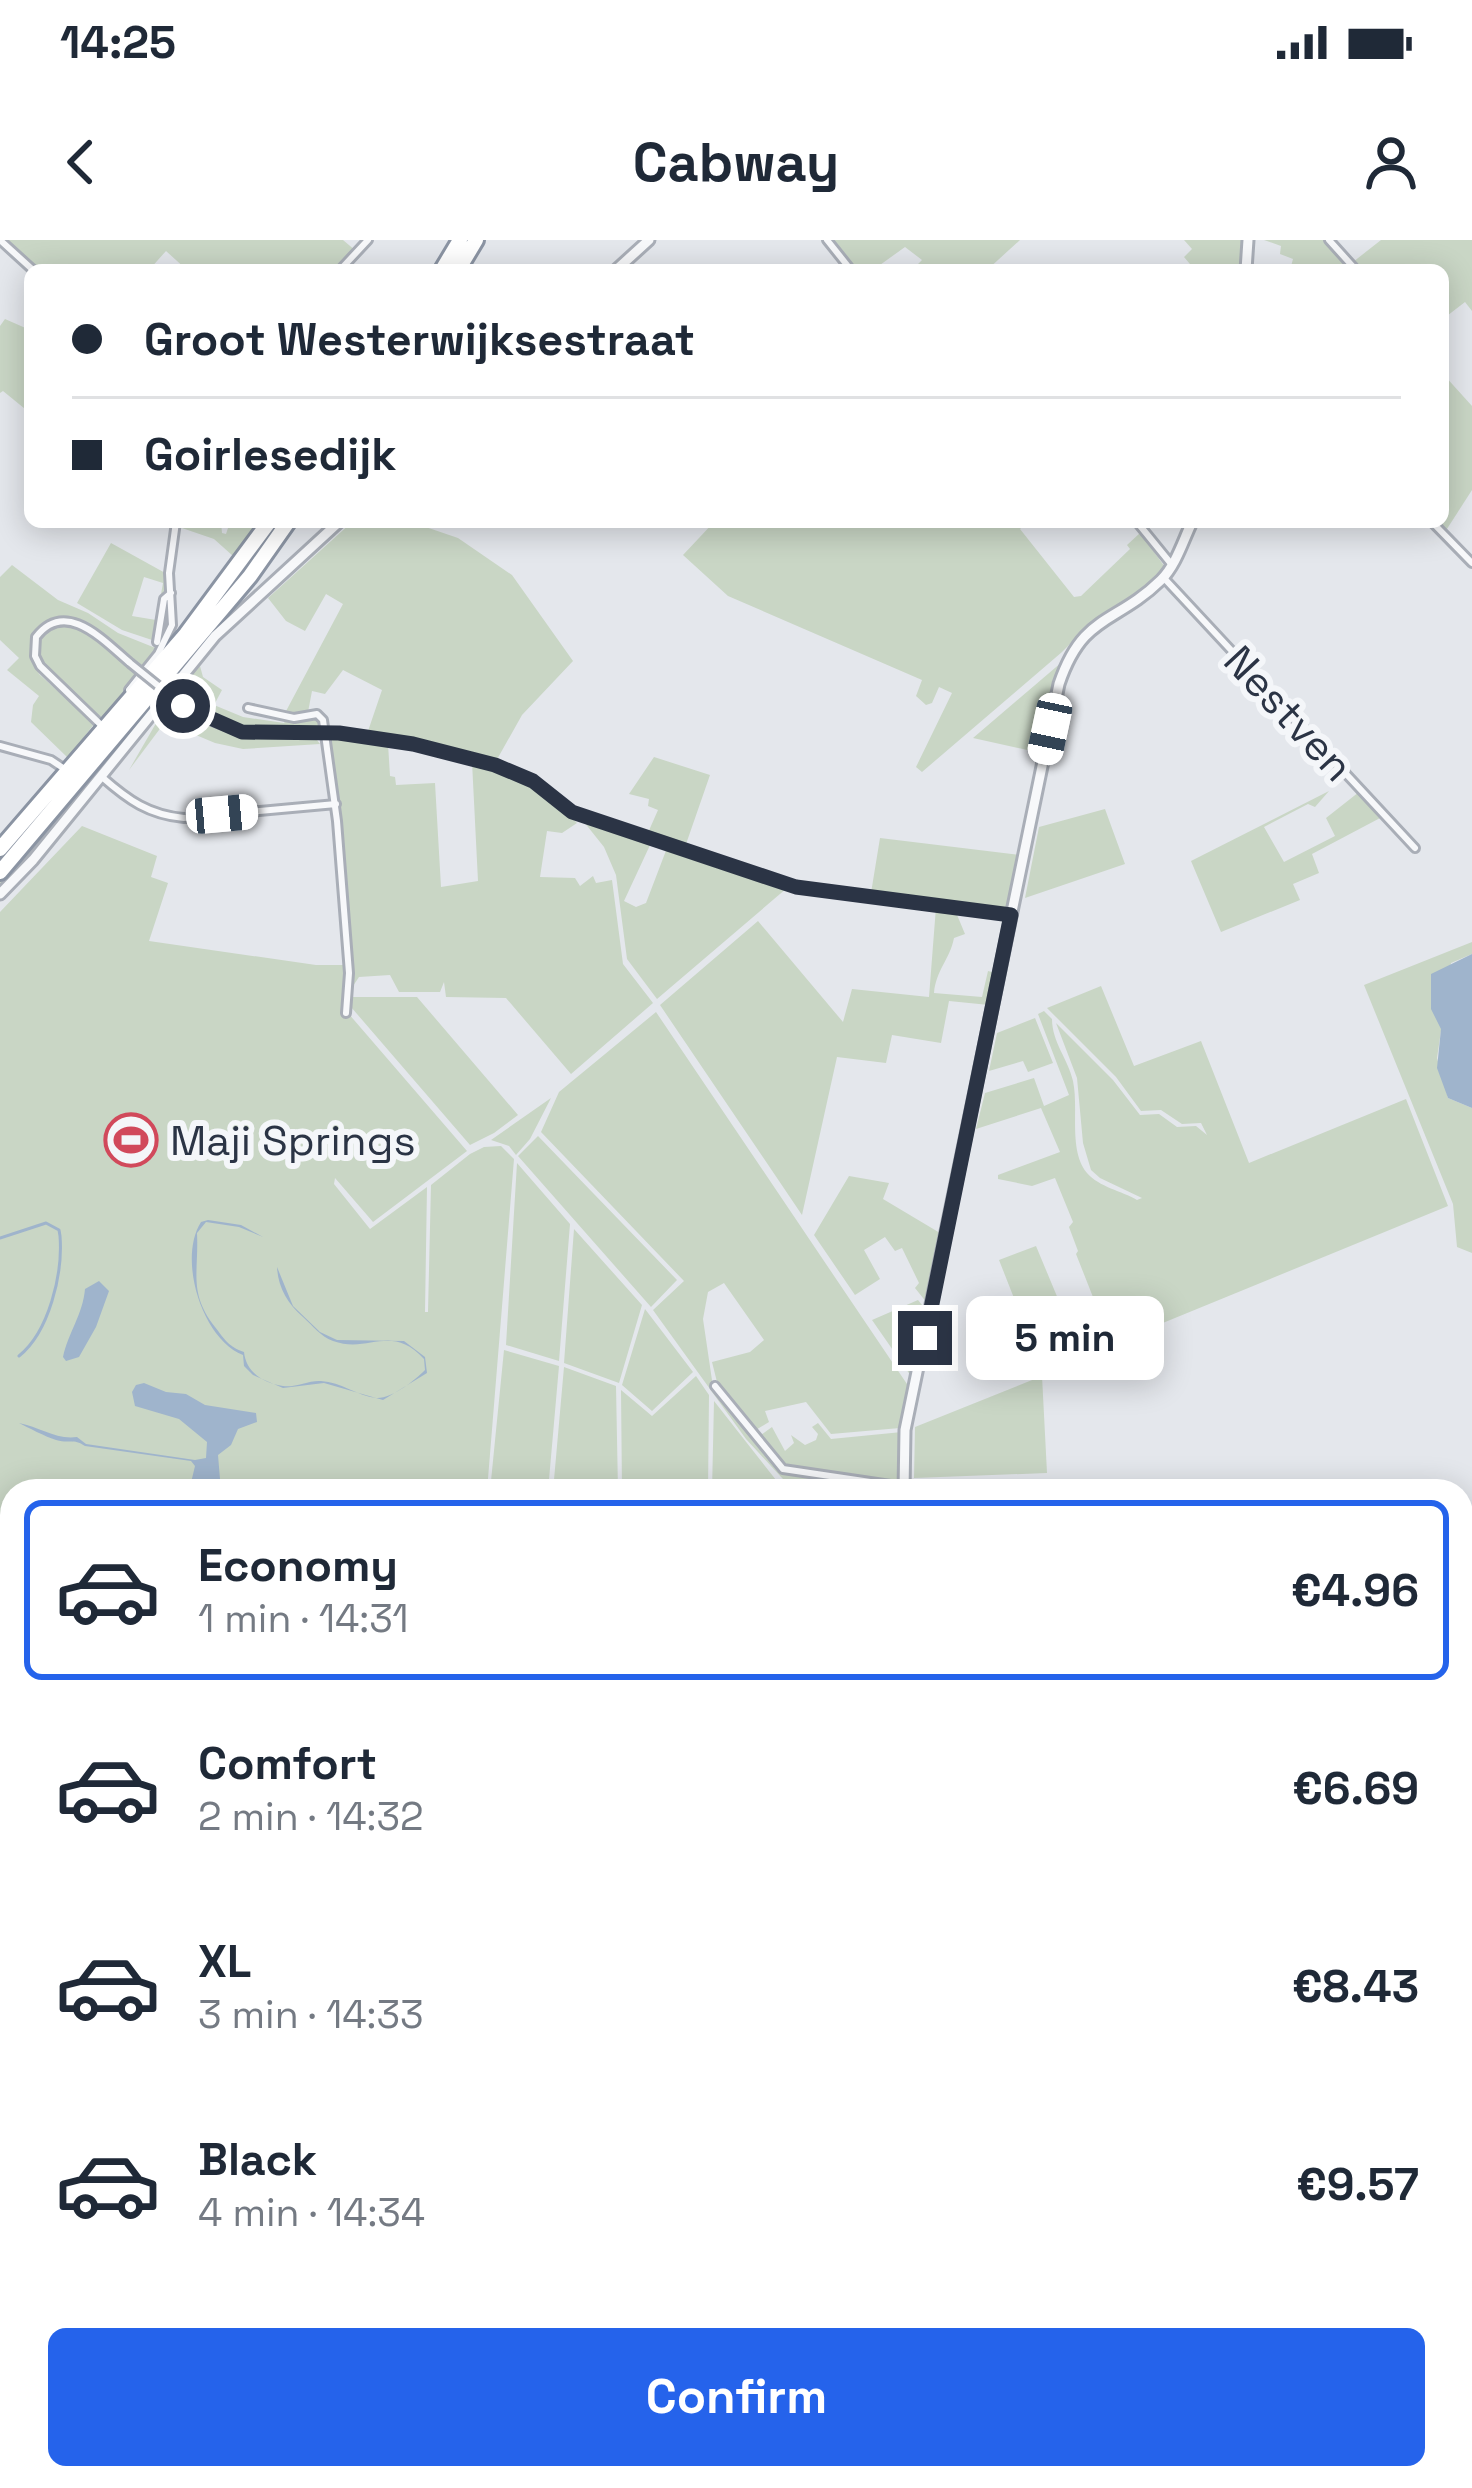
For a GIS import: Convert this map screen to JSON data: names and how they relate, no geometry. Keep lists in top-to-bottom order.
{
  "streets": {
    "street": ["Nestven"]
  },
  "places": {
    "sports": ["Maji Springs"]
  },
  "page": {
    "status": "14:25",
    "header": "Cabway",
    "banner": ["Groot Westerwijksestraat", "Goirlesedijk"],
    "bubble": "5 min",
    "list": [
      {
        "name": "Economy",
        "note": "1 min · 14:31",
        "value": "€4.96"
      },
      {
        "name": "Comfort",
        "note": "2 min · 14:32",
        "value": "€6.69"
      },
      {
        "name": "XL",
        "note": "3 min · 14:33",
        "value": "€8.43"
      },
      {
        "name": "Black",
        "note": "4 min · 14:34",
        "value": "€9.57"
      }
    ],
    "buttons": "Confirm"
  }
}
